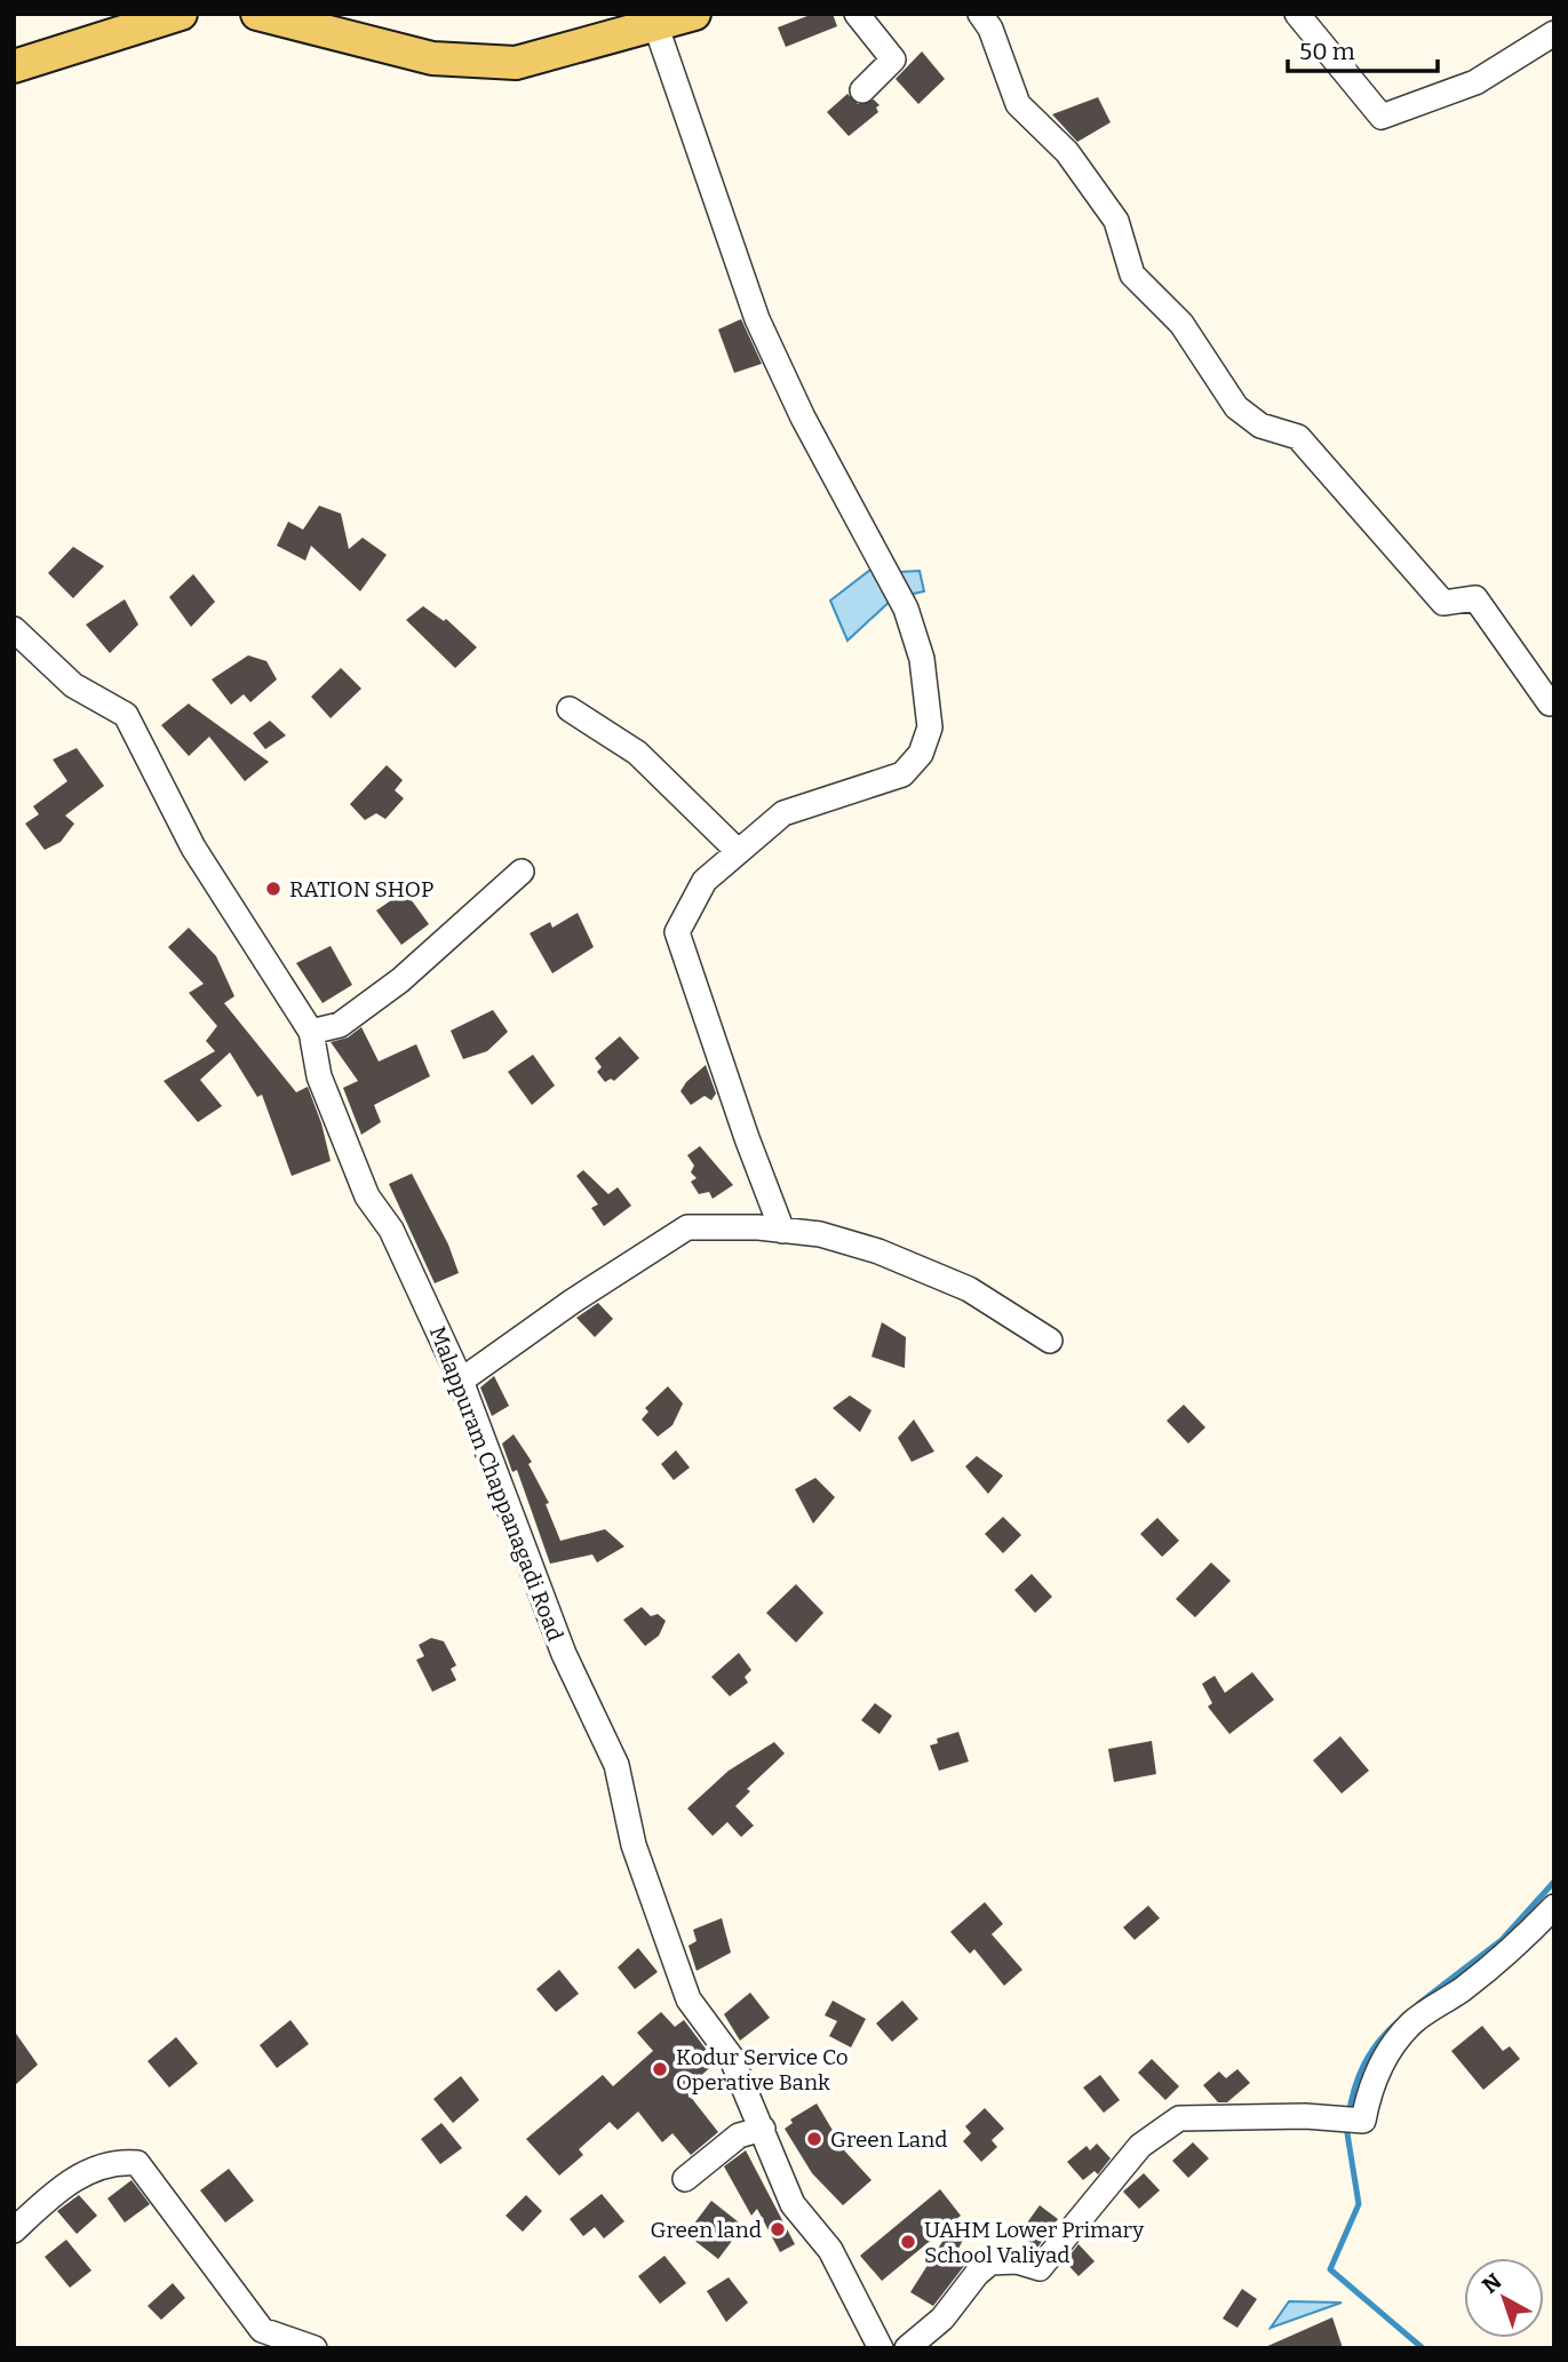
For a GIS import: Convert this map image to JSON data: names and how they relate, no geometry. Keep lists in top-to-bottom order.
{
  "streets": {
    "street": ["Malappuram Chappanagadi Road"]
  },
  "places": [
    "RATION SHOP",
    "Kodur Service Co Operative Bank",
    "Green Land",
    "Green land",
    "UAHM Lower Primary School Valiyad"
  ],
  "scale_bar": "50 m",
  "north": "top left"
}
